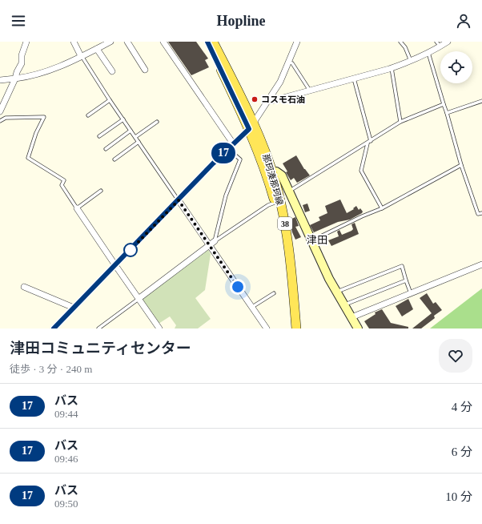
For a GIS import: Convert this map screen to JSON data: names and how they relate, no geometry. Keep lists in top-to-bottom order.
{
  "streets": {
    "main road": ["那珂湊那珂線", "38"]
  },
  "districts": ["津田"],
  "places": ["コスモ石油"],
  "lines": ["bus line 17"],
  "page": {
    "header": "Hopline",
    "on_map": "17",
    "heading": ["津田コミュニティセンター", "徒歩 · 3 分 · 240 m"],
    "list": [
      {
        "mark": "17",
        "name": "バス",
        "note": "09:44",
        "value": "4 分"
      },
      {
        "mark": "17",
        "name": "バス",
        "note": "09:46",
        "value": "6 分"
      },
      {
        "mark": "17",
        "name": "バス",
        "note": "09:50",
        "value": "10 分"
      }
    ]
  }
}
